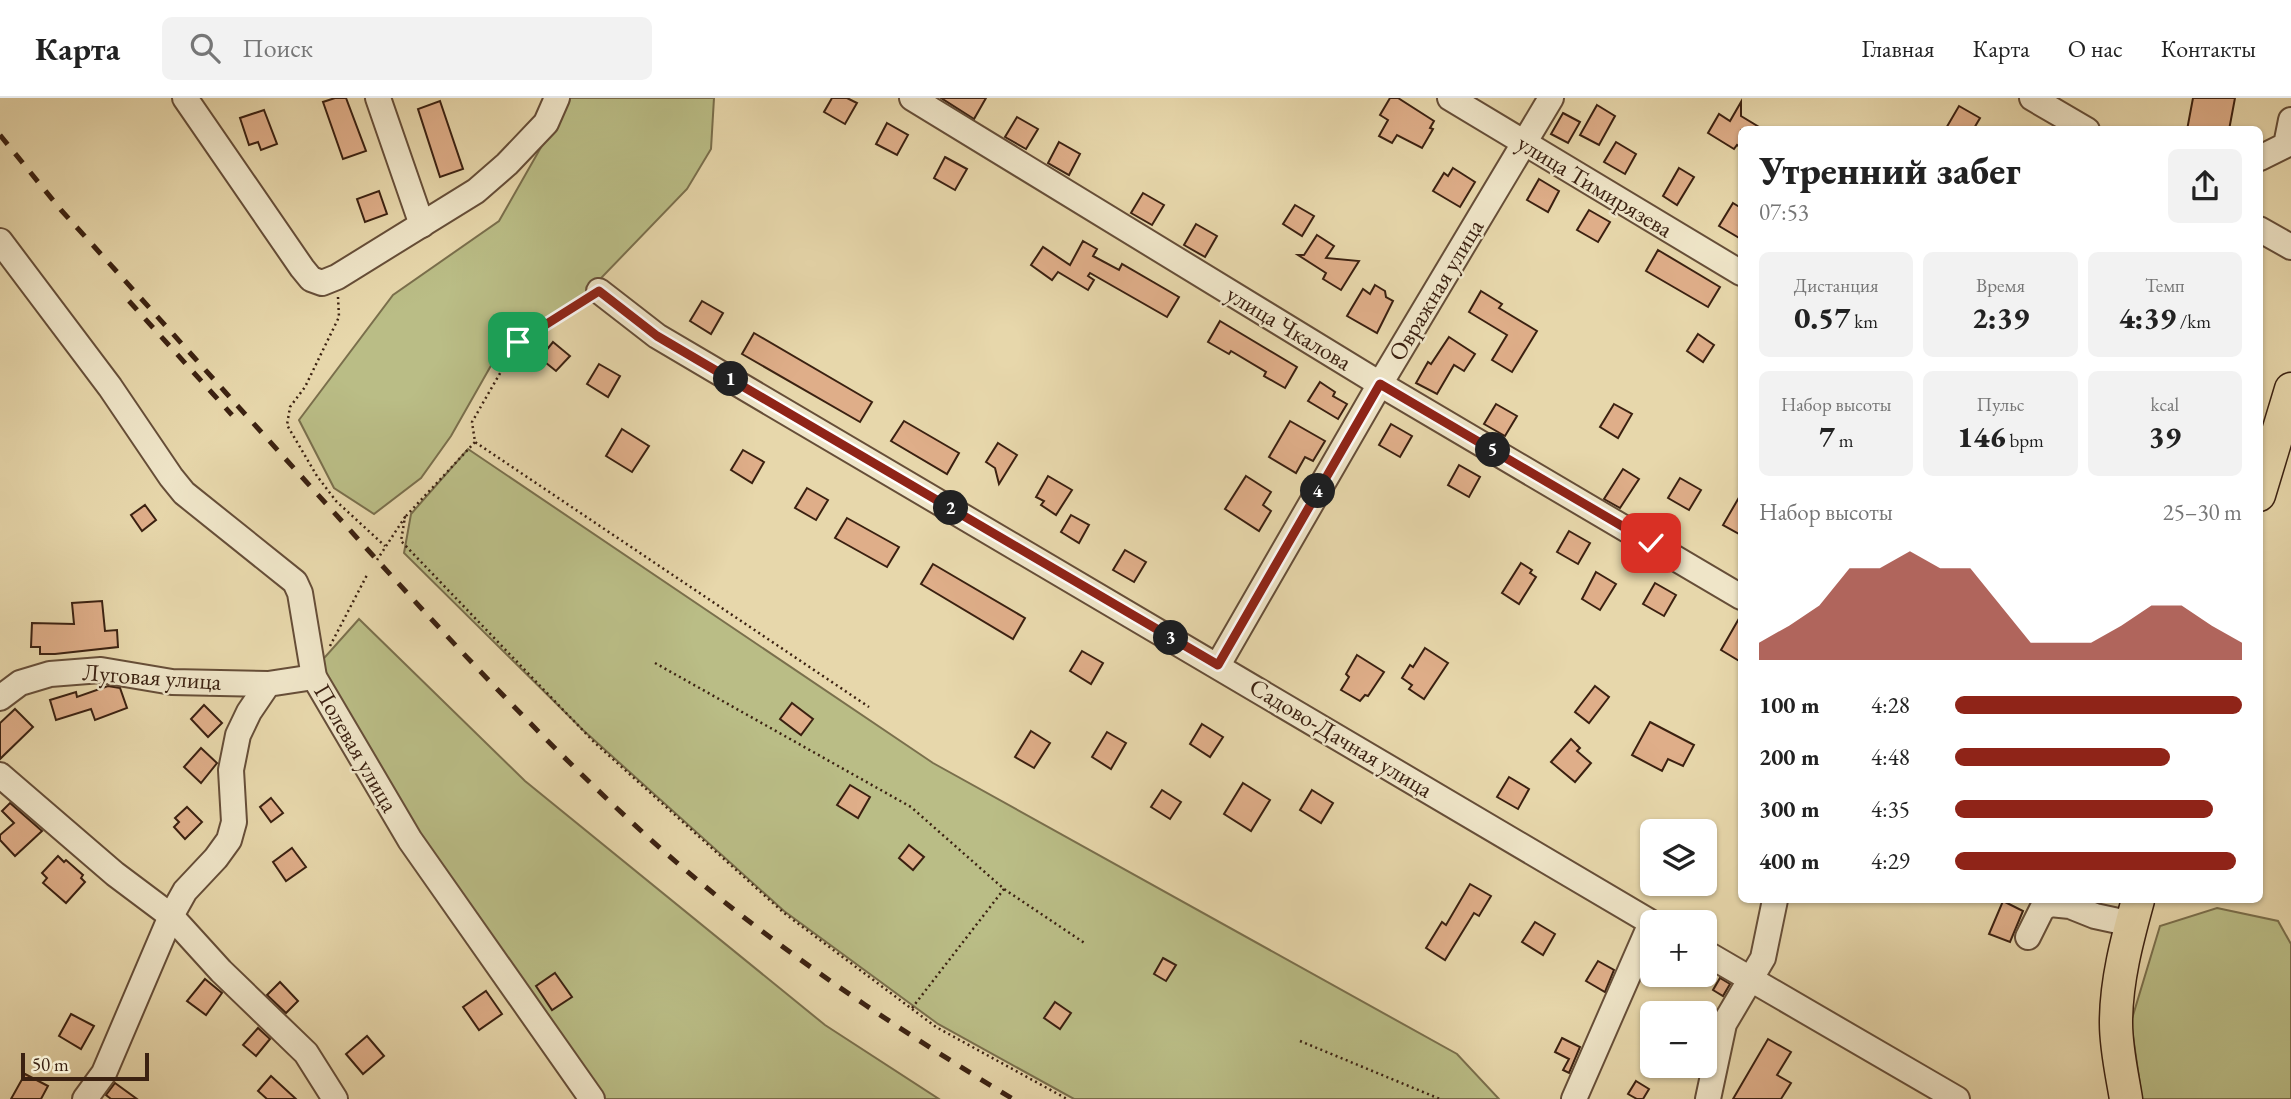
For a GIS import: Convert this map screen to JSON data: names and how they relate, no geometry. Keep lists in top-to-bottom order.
{
  "streets": {
    "street": [
      "улица Тимирязева",
      "Овражная улица",
      "улица Чкалова",
      "Луговая улица",
      "Садово-Дачная улица",
      "Полевая улица"
    ]
  },
  "crossings": [
    ["улица Тимирязева", "Овражная улица"],
    ["Овражная улица", "улица Чкалова"],
    ["Овражная улица", "Садово-Дачная улица"],
    ["Луговая улица", "Полевая улица"]
  ],
  "scale_bar": "50 m",
  "page": {
    "header": "Карта",
    "search": "Поиск",
    "nav": [
      "Главная",
      "Карта",
      "О нас",
      "Контакты"
    ],
    "heading": ["Утренний забег", "07:53"],
    "stats": [
      ["Дистанция", "0.57 km"],
      ["Время", "2:39"],
      ["Темп", "4:39 /km"],
      ["Набор высоты", "7 m"],
      ["Пульс", "146 bpm"],
      ["kcal", "39"]
    ],
    "pins": [
      "1",
      "5",
      "4",
      "2",
      "3"
    ],
    "chart": ["Набор высоты", "25–30 m"],
    "list": [
      {
        "name": "100 m",
        "note": "4:28"
      },
      {
        "name": "200 m",
        "note": "4:48"
      },
      {
        "name": "300 m",
        "note": "4:35"
      },
      {
        "name": "400 m",
        "note": "4:29"
      }
    ],
    "map_buttons": ["+", "−"],
    "scale": "50 m"
  }
}
